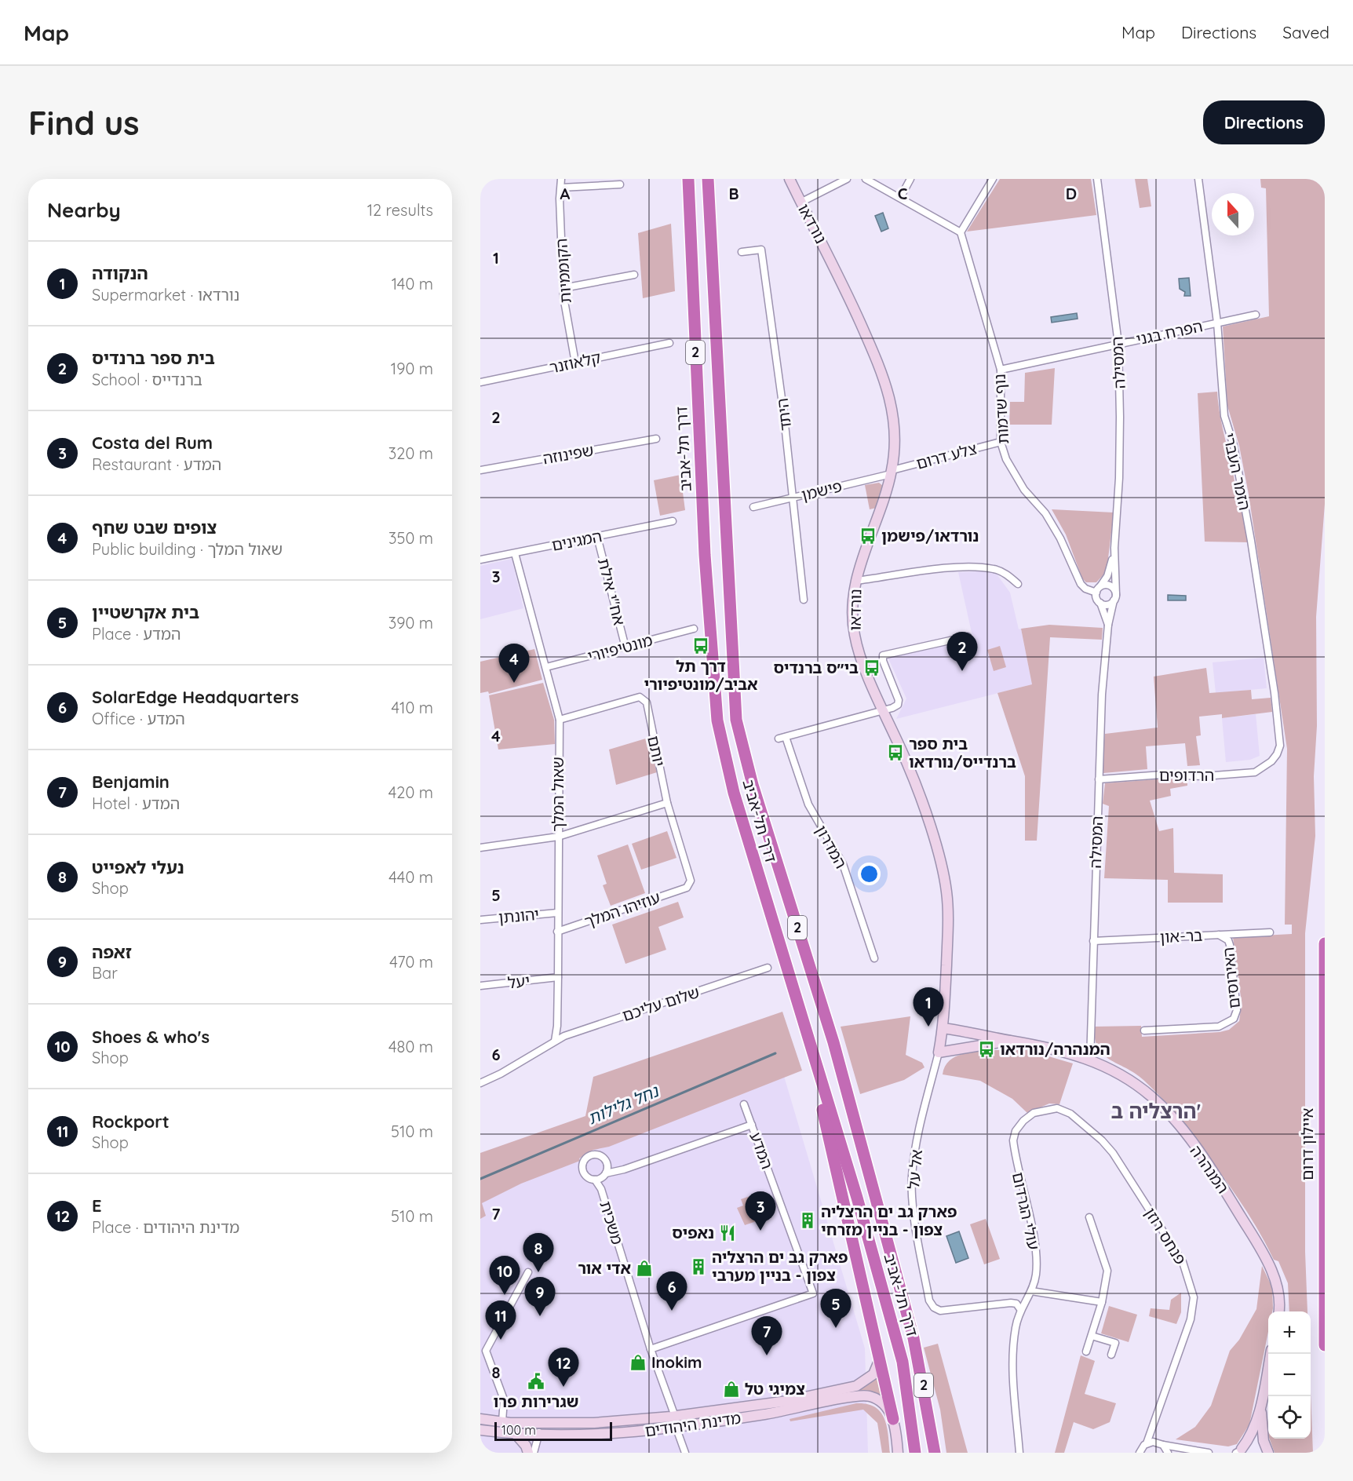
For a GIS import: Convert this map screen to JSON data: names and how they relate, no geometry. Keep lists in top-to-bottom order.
{
  "streets": {
    "highway": ["2", "דרך תל-אביב", "איילון דרום"],
    "street": [
      "נורדאו",
      "הקוממיות",
      "הפרח בגני",
      "קלאוזנר",
      "המסילה",
      "נוף שדמות",
      "היתד",
      "שפינוזה",
      "צלע דרום",
      "הזמר העברי",
      "פישמן",
      "המגינים",
      "אח''י אילת",
      "מונטיפיורי",
      "יותם",
      "הרדופים",
      "שאול המלך",
      "המדרון",
      "עוזיהו המלך",
      "יהונתן",
      "בר-און",
      "האירוסים",
      "יעל",
      "שלום עליכם",
      "המדע",
      "אל על",
      "המנהרה",
      "עולי הגרדום",
      "משכית",
      "פנחס רוזן",
      "מדינת היהודים"
    ]
  },
  "crossings": [
    ["נורדאו", "צלע דרום"],
    ["נורדאו", "פישמן"],
    ["נורדאו", "המדרון"],
    ["נורדאו", "אל על"],
    ["נורדאו", "המנהרה"],
    ["הקוממיות", "קלאוזנר"],
    ["הפרח בגני", "המסילה"],
    ["הפרח בגני", "נוף שדמות"],
    ["הפרח בגני", "הזמר העברי"],
    ["המסילה", "נוף שדמות"],
    ["המסילה", "הרדופים"],
    ["המסילה", "בר-און"],
    ["המסילה", "המנהרה"],
    ["נוף שדמות", "צלע דרום"],
    ["היתד", "פישמן"],
    ["צלע דרום", "פישמן"],
    ["הזמר העברי", "הרדופים"],
    ["המגינים", "אח''י אילת"],
    ["המגינים", "שאול המלך"],
    ["אח''י אילת", "מונטיפיורי"],
    ["מונטיפיורי", "שאול המלך"],
    ["יותם", "שאול המלך"],
    ["יותם", "עוזיהו המלך"],
    ["שאול המלך", "עוזיהו המלך"],
    ["שאול המלך", "יהונתן"],
    ["שאול המלך", "יעל"],
    ["שאול המלך", "שלום עליכם"],
    ["בר-און", "האירוסים"],
    ["המדע", "משכית"],
    ["אל על", "המנהרה"],
    ["אל על", "עולי הגרדום"],
    ["עולי הגרדום", "פנחס רוזן"],
    ["משכית", "מדינת היהודים"]
  ],
  "districts": ["הרצליה ב'"],
  "water": ["נחל גלילות"],
  "places": {
    "bus stop": [
      "נורדאו/פישמן",
      "דרך תל אביב/מונטיפיורי",
      "בי״ס ברנדיס",
      "בית ספר ברנדייס/נורדאו",
      "המנהרה/נורדאו"
    ],
    "building": ["פארק גב ים הרצליה צפון - בניין מזרחי", "פארק גב ים הרצליה צפון - בניין מערבי"],
    "restaurant": ["נאפיס"],
    "shop": ["אדי אור", "Inokim", "צמיגי טל"],
    "public building": ["שגרירות פרו"]
  },
  "scale_bar": "100 m",
  "north": "top",
  "page": {
    "header": "Map",
    "nav": ["Map", "Directions", "Saved"],
    "buttons": "Directions",
    "title": "Find us",
    "heading": ["Nearby", "12 results"],
    "list": [
      {
        "mark": "1",
        "name": "הנקודה",
        "note": "Supermarket · נורדאו",
        "value": "140 m"
      },
      {
        "mark": "2",
        "name": "בית ספר ברנדיס",
        "note": "School · ברנדייס",
        "value": "190 m"
      },
      {
        "mark": "3",
        "name": "Costa del Rum",
        "note": "Restaurant · המדע",
        "value": "320 m"
      },
      {
        "mark": "4",
        "name": "צופים שבט שחף",
        "note": "Public building · שאול המלך",
        "value": "350 m"
      },
      {
        "mark": "5",
        "name": "בית אקרשטיין",
        "note": "Place · המדע",
        "value": "390 m"
      },
      {
        "mark": "6",
        "name": "SolarEdge Headquarters",
        "note": "Office · המדע",
        "value": "410 m"
      },
      {
        "mark": "7",
        "name": "Benjamin",
        "note": "Hotel · המדע",
        "value": "420 m"
      },
      {
        "mark": "8",
        "name": "נעלי לאפייט",
        "note": "Shop",
        "value": "440 m"
      },
      {
        "mark": "9",
        "name": "זאפה",
        "note": "Bar",
        "value": "470 m"
      },
      {
        "mark": "10",
        "name": "Shoes & who's",
        "note": "Shop",
        "value": "480 m"
      },
      {
        "mark": "11",
        "name": "Rockport",
        "note": "Shop",
        "value": "510 m"
      },
      {
        "mark": "12",
        "name": "E",
        "note": "Place · מדינת היהודים",
        "value": "510 m"
      }
    ],
    "pins": [
      "2",
      "4",
      "1",
      "3",
      "8",
      "10",
      "6",
      "9",
      "5",
      "11",
      "7",
      "12"
    ],
    "map_buttons": ["+", "−"],
    "scale": "100 m"
  },
  "grid": {
    "columns": [
      "A",
      "B",
      "C",
      "D"
    ],
    "rows": [
      "1",
      "2",
      "3",
      "4",
      "5",
      "6",
      "7",
      "8"
    ]
  }
}
